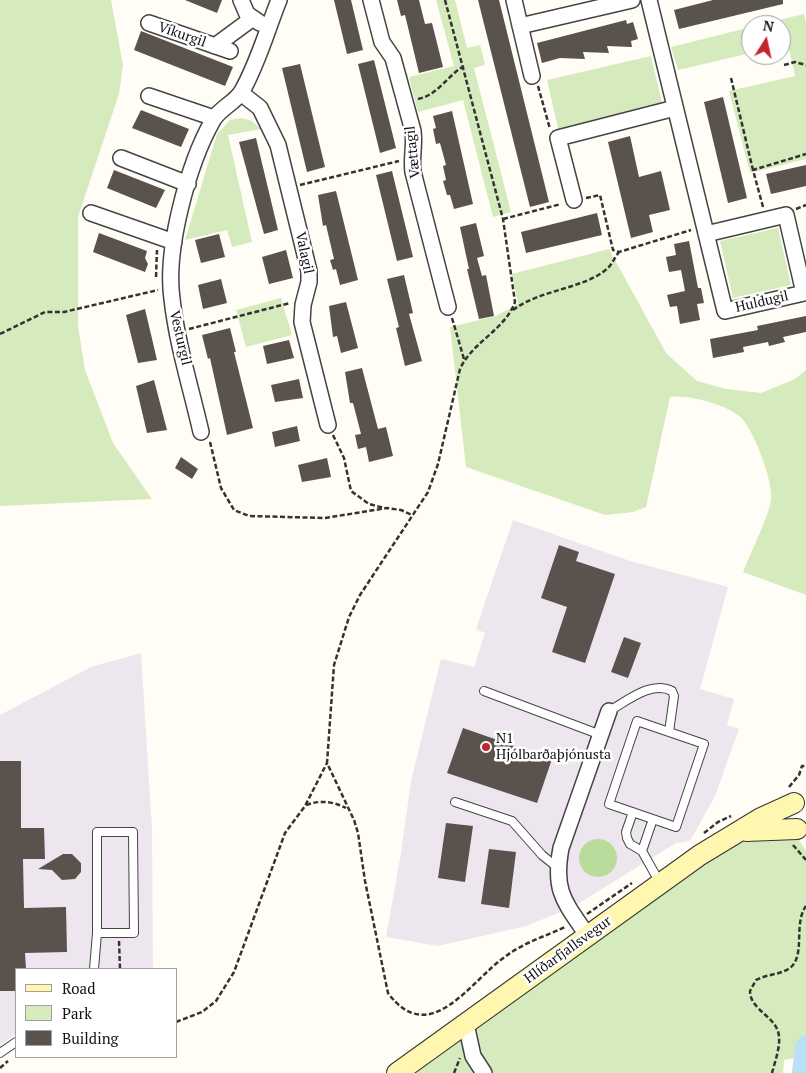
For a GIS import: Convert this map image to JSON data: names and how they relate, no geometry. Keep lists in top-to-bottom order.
{
  "streets": {
    "main road": ["Hlíðarfjallsvegur"],
    "street": [
      "Víkurgil",
      "Vættagil",
      "Valagil",
      "Huldugil",
      "Vesturgil"
    ]
  },
  "crossings": [
    ["Valagil", "Vesturgil"]
  ],
  "places": ["N1 Hjólbarðaþjónusta"],
  "legend": ["Road", "Park", "Building"],
  "north": "top"
}
